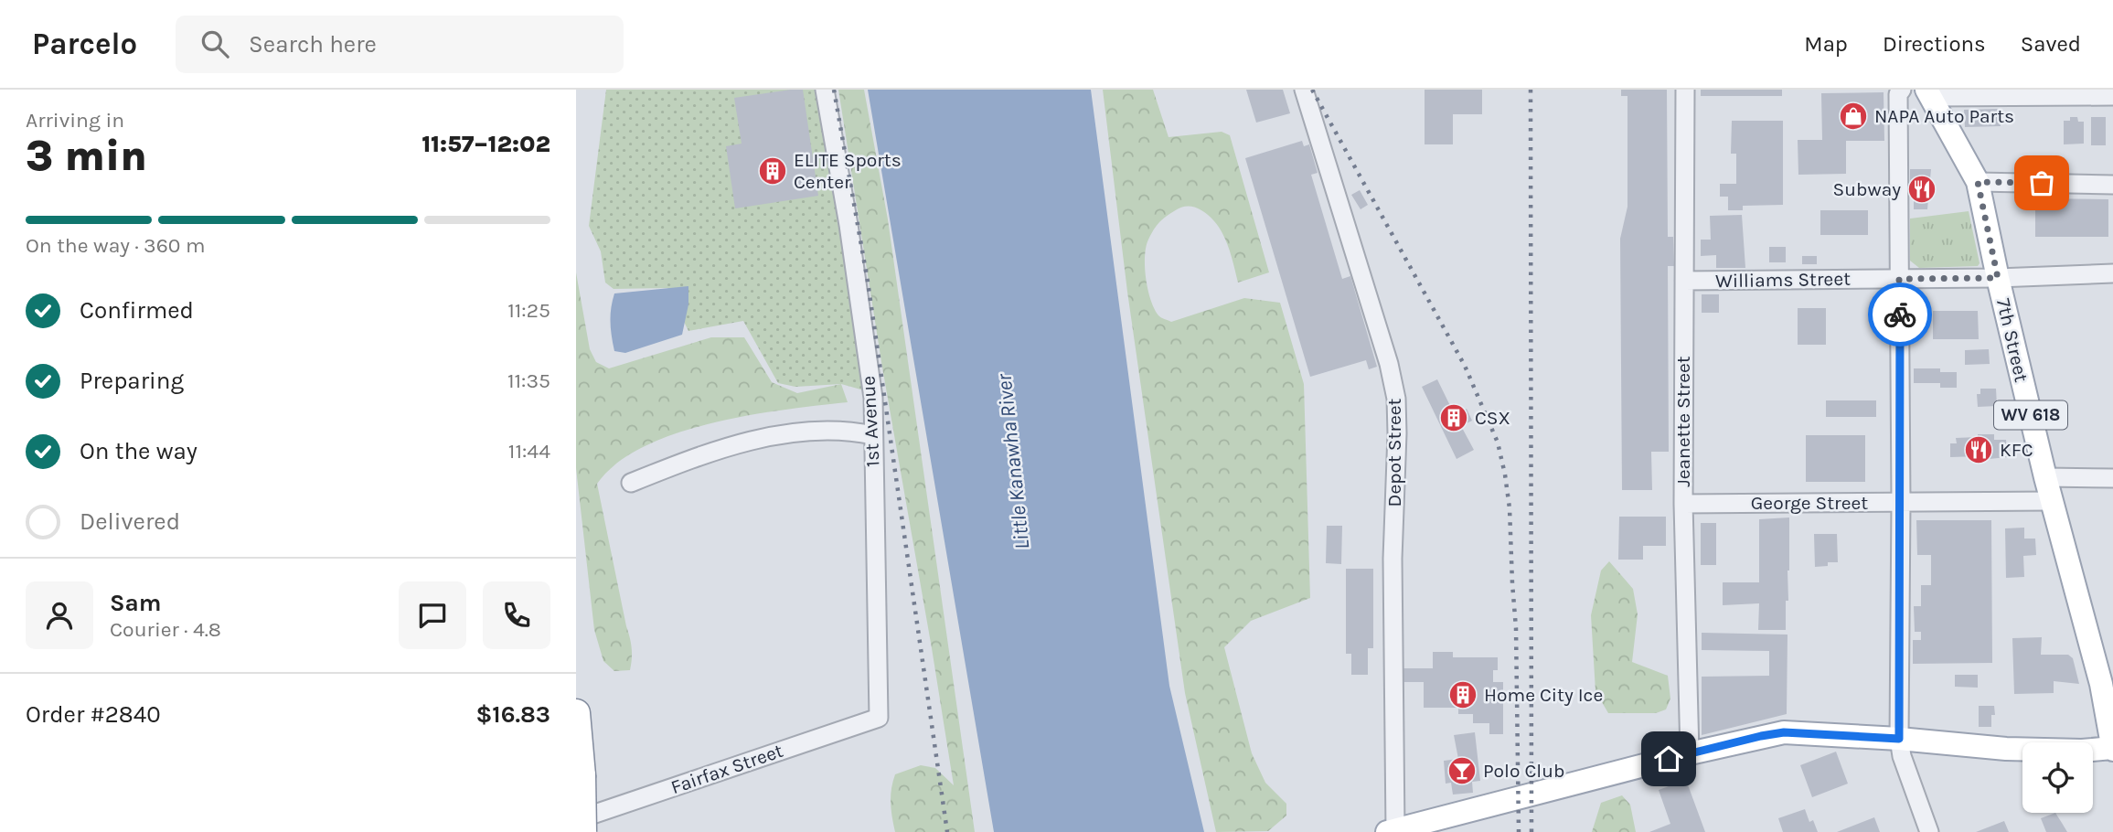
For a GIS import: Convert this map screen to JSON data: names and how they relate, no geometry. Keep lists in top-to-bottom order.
{
  "streets": {
    "main road": ["7th Street", "WV 618"],
    "street": [
      "Williams Street",
      "1st Avenue",
      "Jeanette Street",
      "Depot Street",
      "George Street",
      "Fairfax Street"
    ]
  },
  "crossings": [
    ["Williams Street", "7th Street"],
    ["Williams Street", "Jeanette Street"],
    ["7th Street", "George Street"],
    ["1st Avenue", "Fairfax Street"],
    ["Jeanette Street", "George Street"]
  ],
  "water": ["Little Kanawha River"],
  "places": {
    "shop": ["NAPA Auto Parts"],
    "building": ["ELITE Sports Center", "CSX", "Home City Ice"],
    "restaurant": ["Subway", "KFC"],
    "bar": ["Polo Club"]
  },
  "page": {
    "header": "Parcelo",
    "search": "Search here",
    "nav": ["Map", "Directions", "Saved"],
    "heading": ["3 min", "Arriving in", "11:57–12:02"],
    "panel": [
      "Sam",
      "Courier · 4.8",
      "Order #2840",
      "$16.83"
    ],
    "bar": "On the way · 360 m",
    "list": [
      ["Confirmed", "11:25"],
      ["Preparing", "11:35"],
      ["On the way", "11:44"],
      "Delivered"
    ]
  }
}
